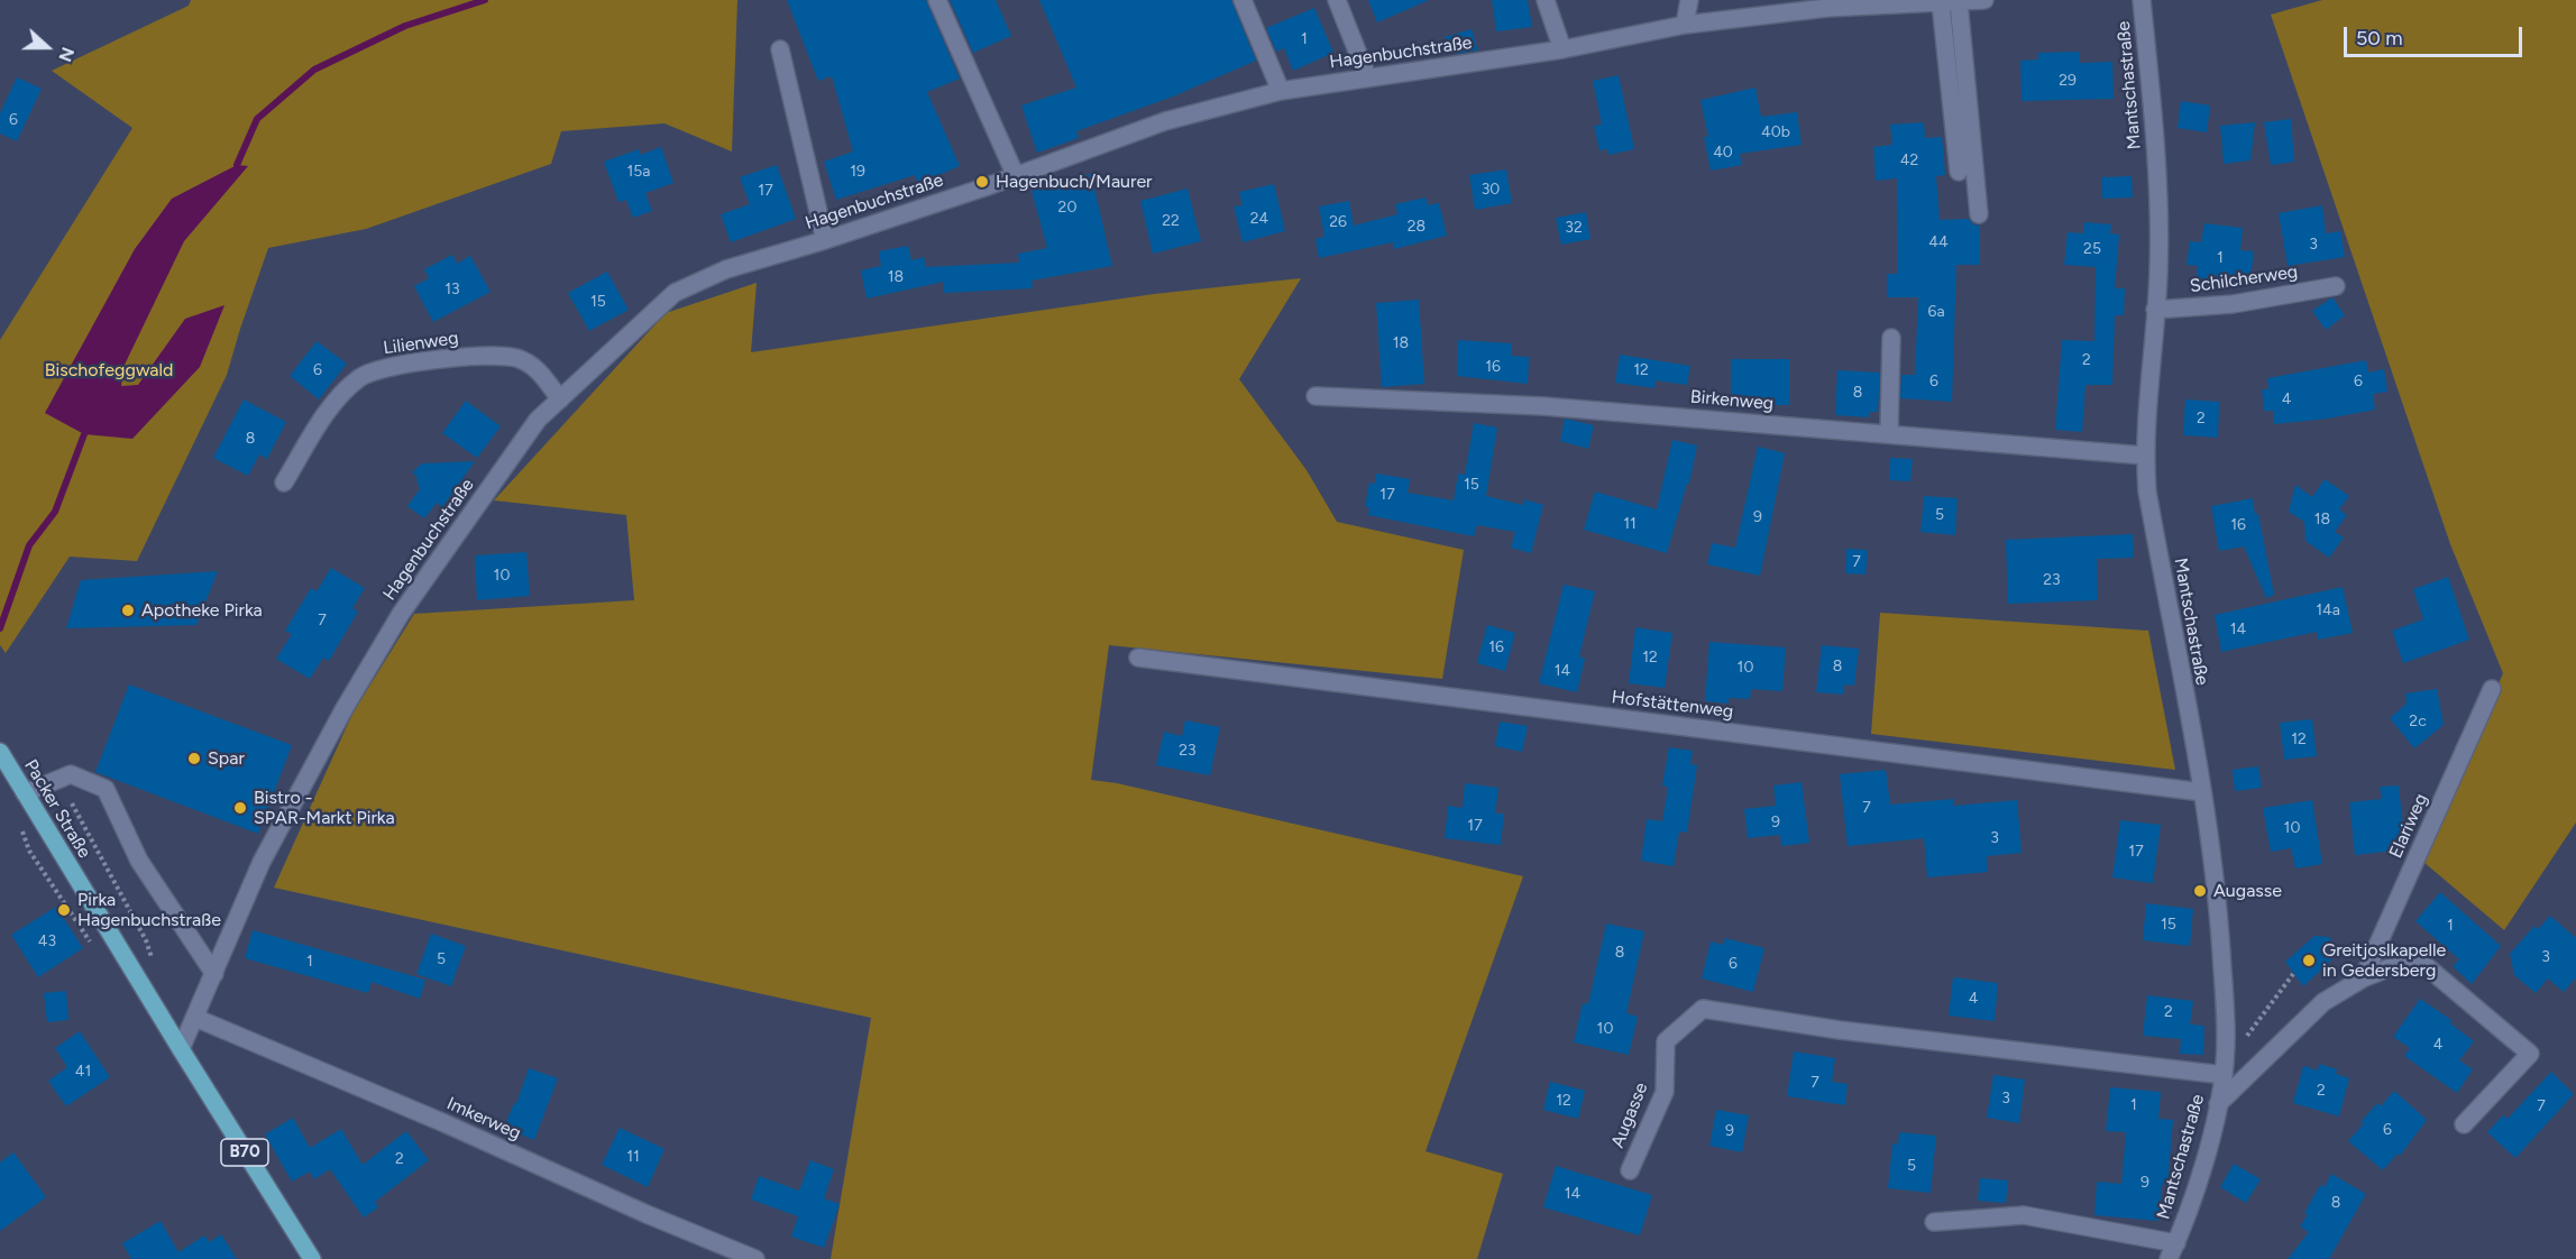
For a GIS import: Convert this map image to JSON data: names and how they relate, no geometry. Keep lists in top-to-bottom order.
{
  "streets": {
    "main road": ["Packer Straße", "B70"],
    "street": [
      "Hagenbuchstraße",
      "Mantschastraße",
      "Schilcherweg",
      "Lilienweg",
      "Birkenweg",
      "Hofstättenweg",
      "Elariweg",
      "Augasse",
      "Imkerweg"
    ]
  },
  "crossings": [
    ["Hagenbuchstraße", "Lilienweg"],
    ["Hagenbuchstraße", "Packer Straße"],
    ["Hagenbuchstraße", "Imkerweg"],
    ["Hagenbuchstraße", "B70"],
    ["Mantschastraße", "Schilcherweg"],
    ["Mantschastraße", "Birkenweg"],
    ["Mantschastraße", "Hofstättenweg"],
    ["Mantschastraße", "Augasse"],
    ["Packer Straße", "B70"]
  ],
  "parks": ["Bischofeggwald"],
  "places": [
    "Hagenbuch/Maurer",
    "Apotheke Pirka",
    "Spar",
    "Bistro - SPAR-Markt Pirka",
    "Augasse",
    "Pirka Hagenbuchstraße",
    "Greitjoslkapelle in Gedersberg"
  ],
  "house_numbers": [
    "1",
    "29",
    "6",
    "40b",
    "40",
    "42",
    "15a",
    "19",
    "30",
    "17",
    "20",
    "24",
    "22",
    "26",
    "28",
    "32",
    "44",
    "3",
    "25",
    "1",
    "18",
    "13",
    "15",
    "6a",
    "18",
    "2",
    "16",
    "6",
    "12",
    "6",
    "6",
    "8",
    "4",
    "2",
    "8",
    "15",
    "17",
    "5",
    "9",
    "18",
    "11",
    "16",
    "7",
    "10",
    "23",
    "14a",
    "7",
    "14",
    "16",
    "12",
    "8",
    "10",
    "14",
    "2c",
    "12",
    "23",
    "7",
    "9",
    "17",
    "10",
    "3",
    "17",
    "15",
    "1",
    "43",
    "8",
    "3",
    "5",
    "1",
    "6",
    "4",
    "2",
    "10",
    "4",
    "41",
    "7",
    "2",
    "3",
    "12",
    "1",
    "7",
    "6",
    "9",
    "11",
    "2",
    "5",
    "9",
    "14",
    "8"
  ],
  "scale_bar": "50 m",
  "north": "right"
}
